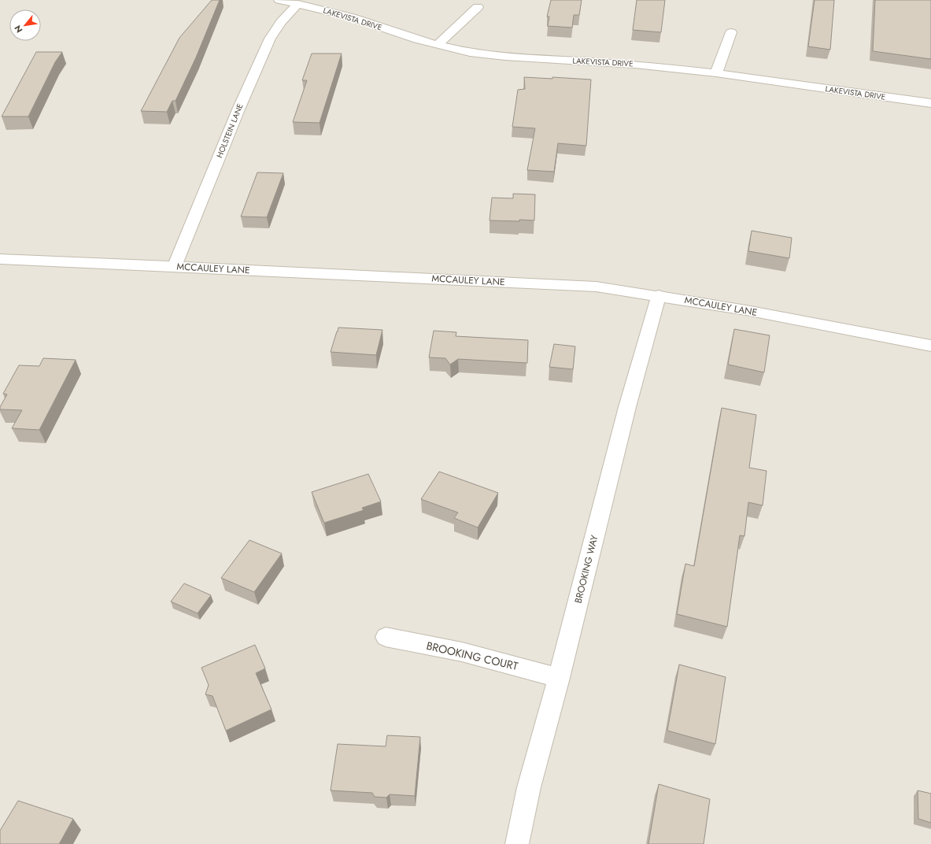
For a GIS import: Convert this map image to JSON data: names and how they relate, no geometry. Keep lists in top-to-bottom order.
{
  "streets": {
    "street": [
      "LAKEVISTA DRIVE",
      "HOLSTEIN LANE",
      "MCCAULEY LANE",
      "BROOKING WAY",
      "BROOKING COURT"
    ]
  },
  "crossings": [
    ["LAKEVISTA DRIVE", "HOLSTEIN LANE"],
    ["HOLSTEIN LANE", "MCCAULEY LANE"],
    ["MCCAULEY LANE", "BROOKING WAY"],
    ["BROOKING WAY", "BROOKING COURT"]
  ],
  "north": "bottom left"
}
